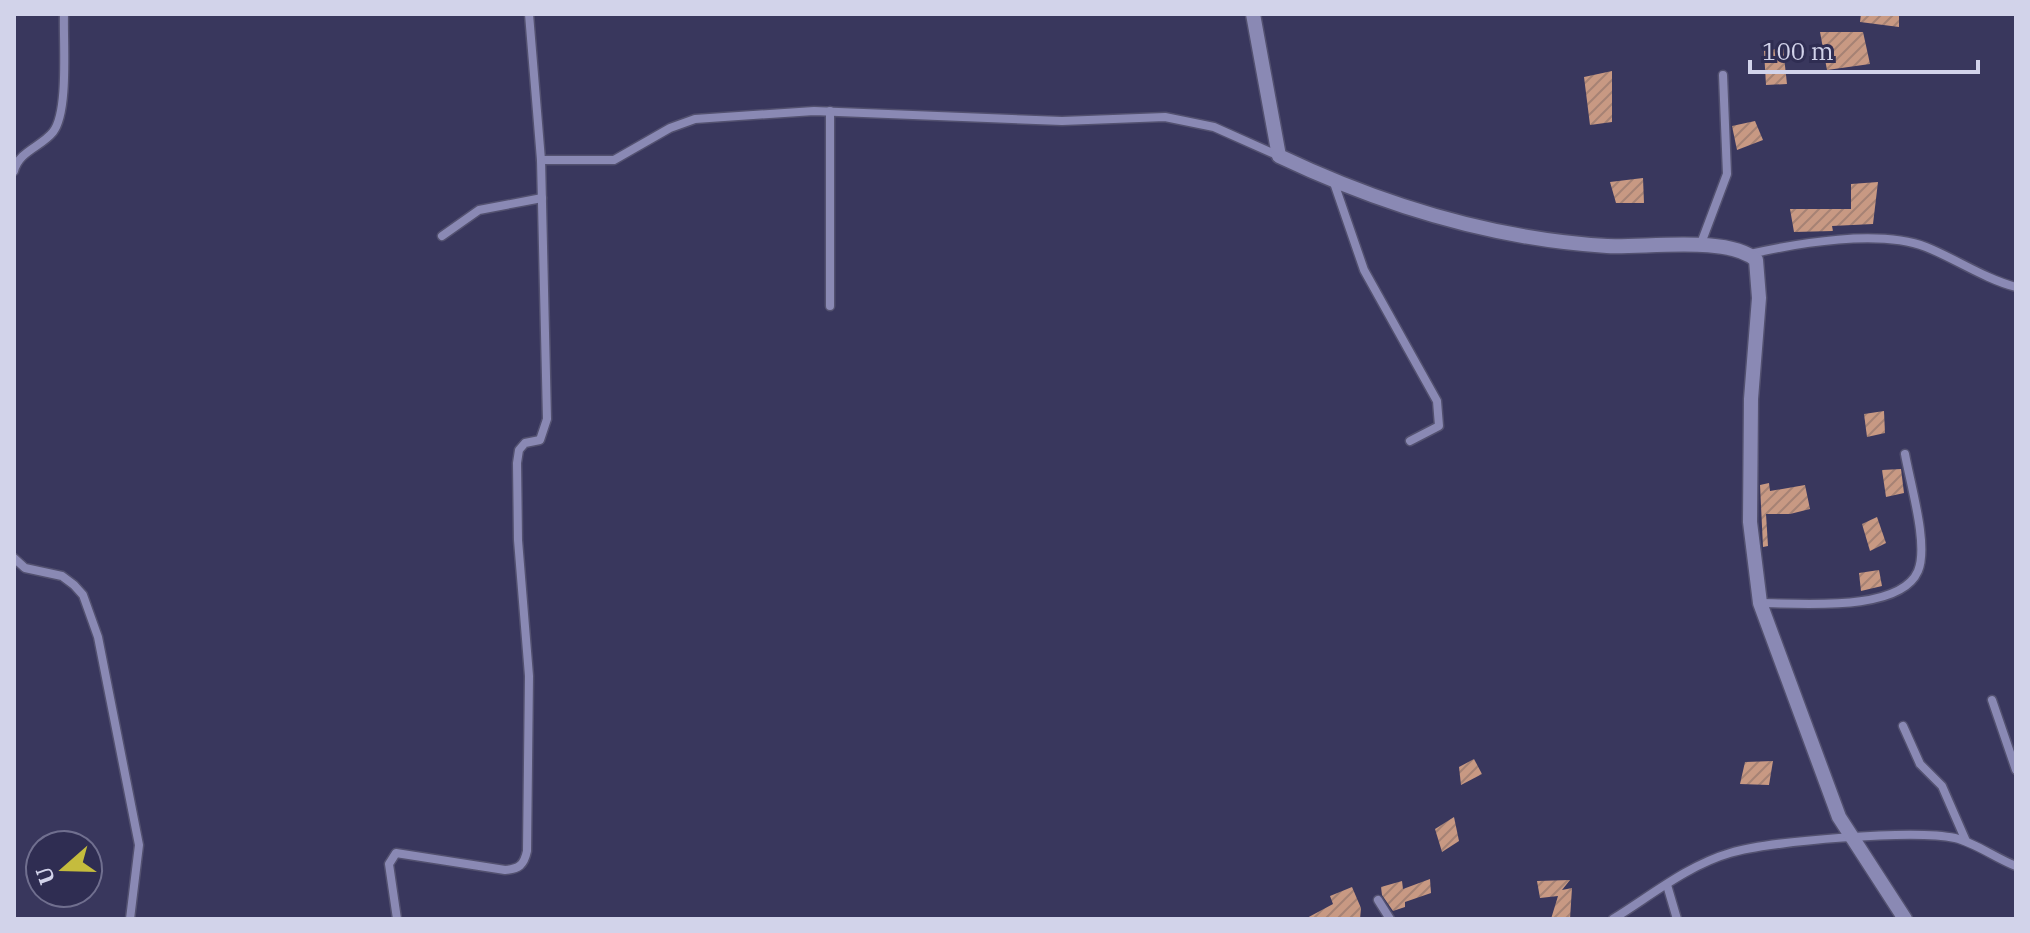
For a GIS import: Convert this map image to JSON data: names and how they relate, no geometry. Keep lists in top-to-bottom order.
{
  "scale_bar": "100 m",
  "north": "left"
}
